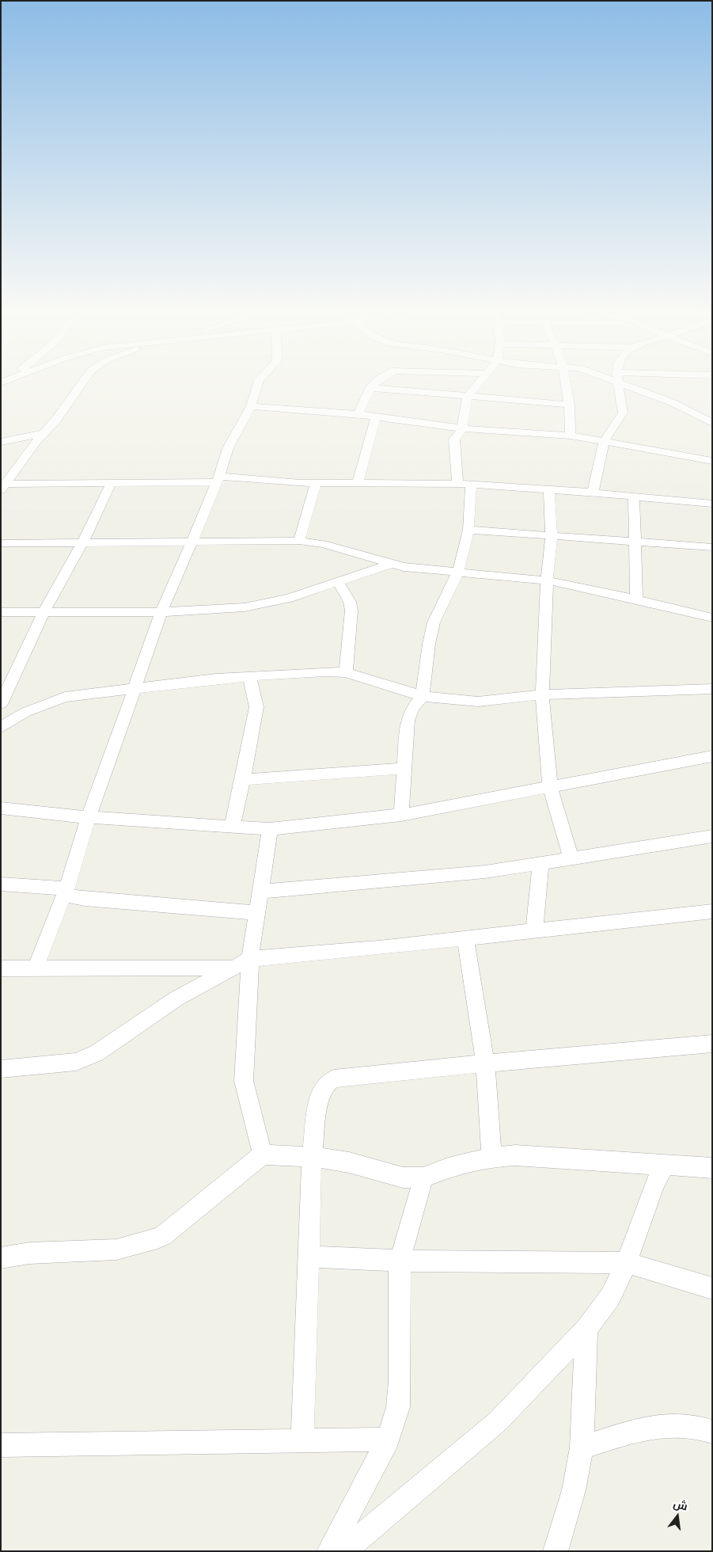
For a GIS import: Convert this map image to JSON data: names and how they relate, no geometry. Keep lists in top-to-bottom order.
{
  "north": "top"
}
